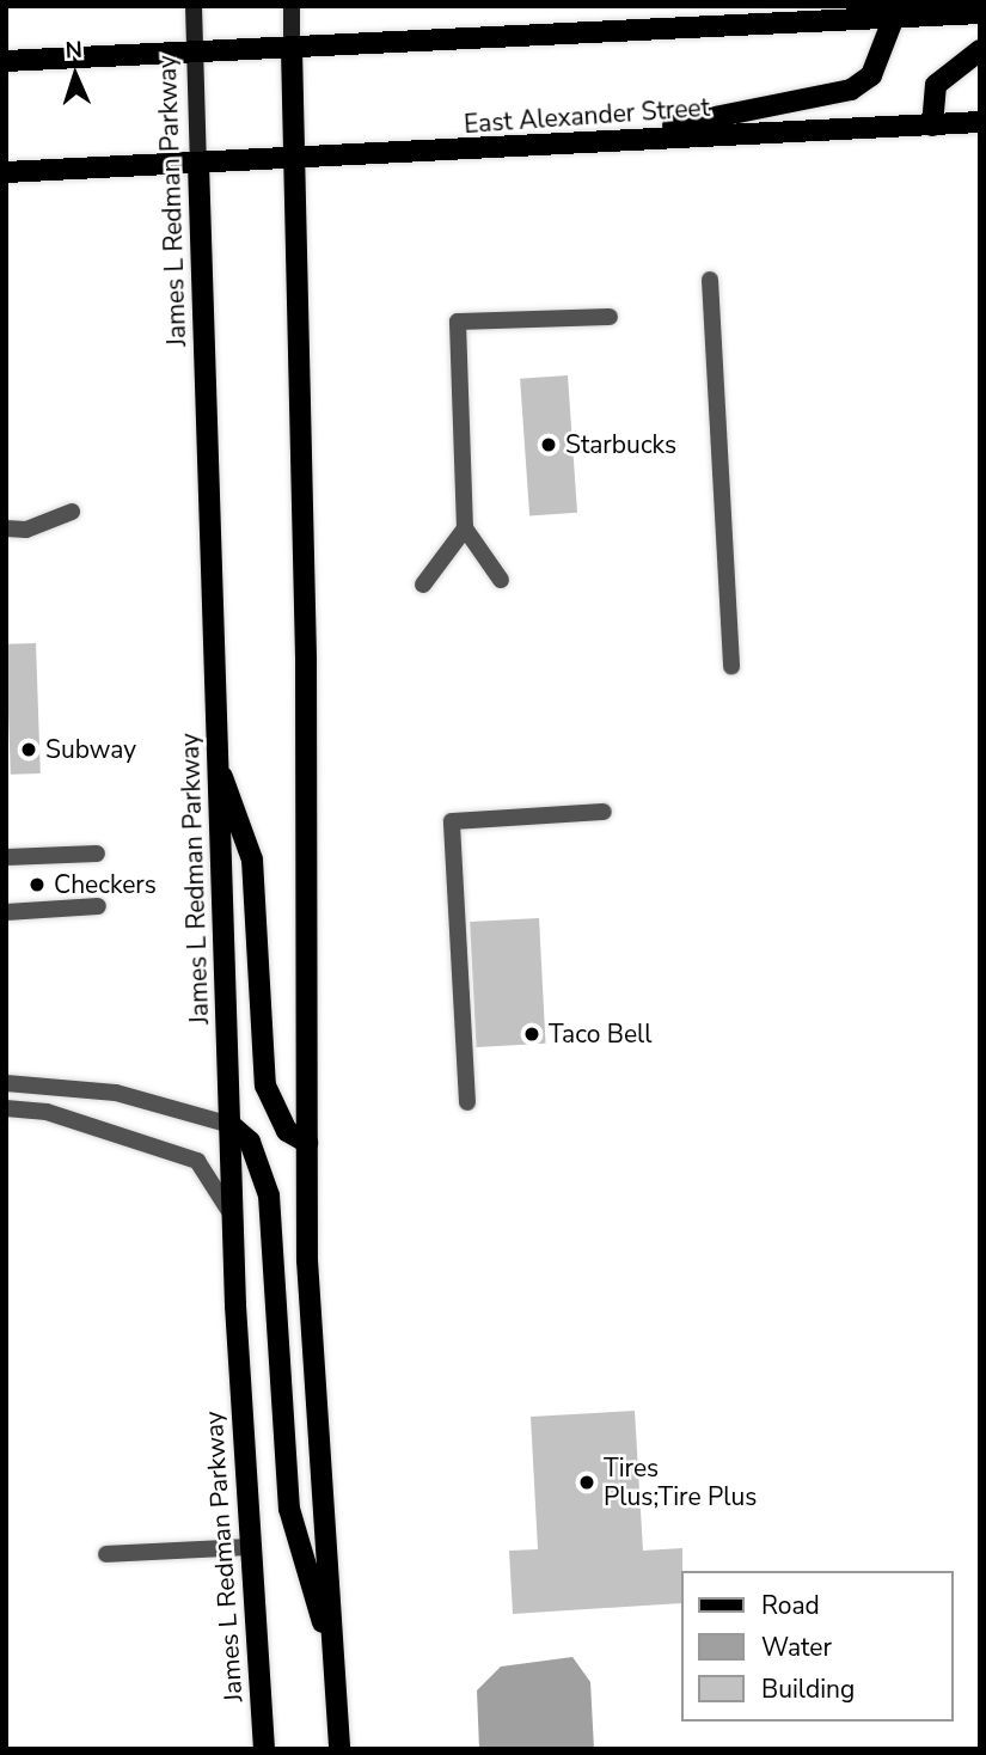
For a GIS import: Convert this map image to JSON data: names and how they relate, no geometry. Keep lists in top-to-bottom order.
{
  "streets": {
    "main road": ["East Alexander Street", "James L Redman Parkway"]
  },
  "crossings": [
    ["East Alexander Street", "James L Redman Parkway"]
  ],
  "places": [
    "Starbucks",
    "Subway",
    "Checkers",
    "Taco Bell",
    "Tires Plus;Tire Plus"
  ],
  "legend": ["Road", "Water", "Building"],
  "north": "top"
}
